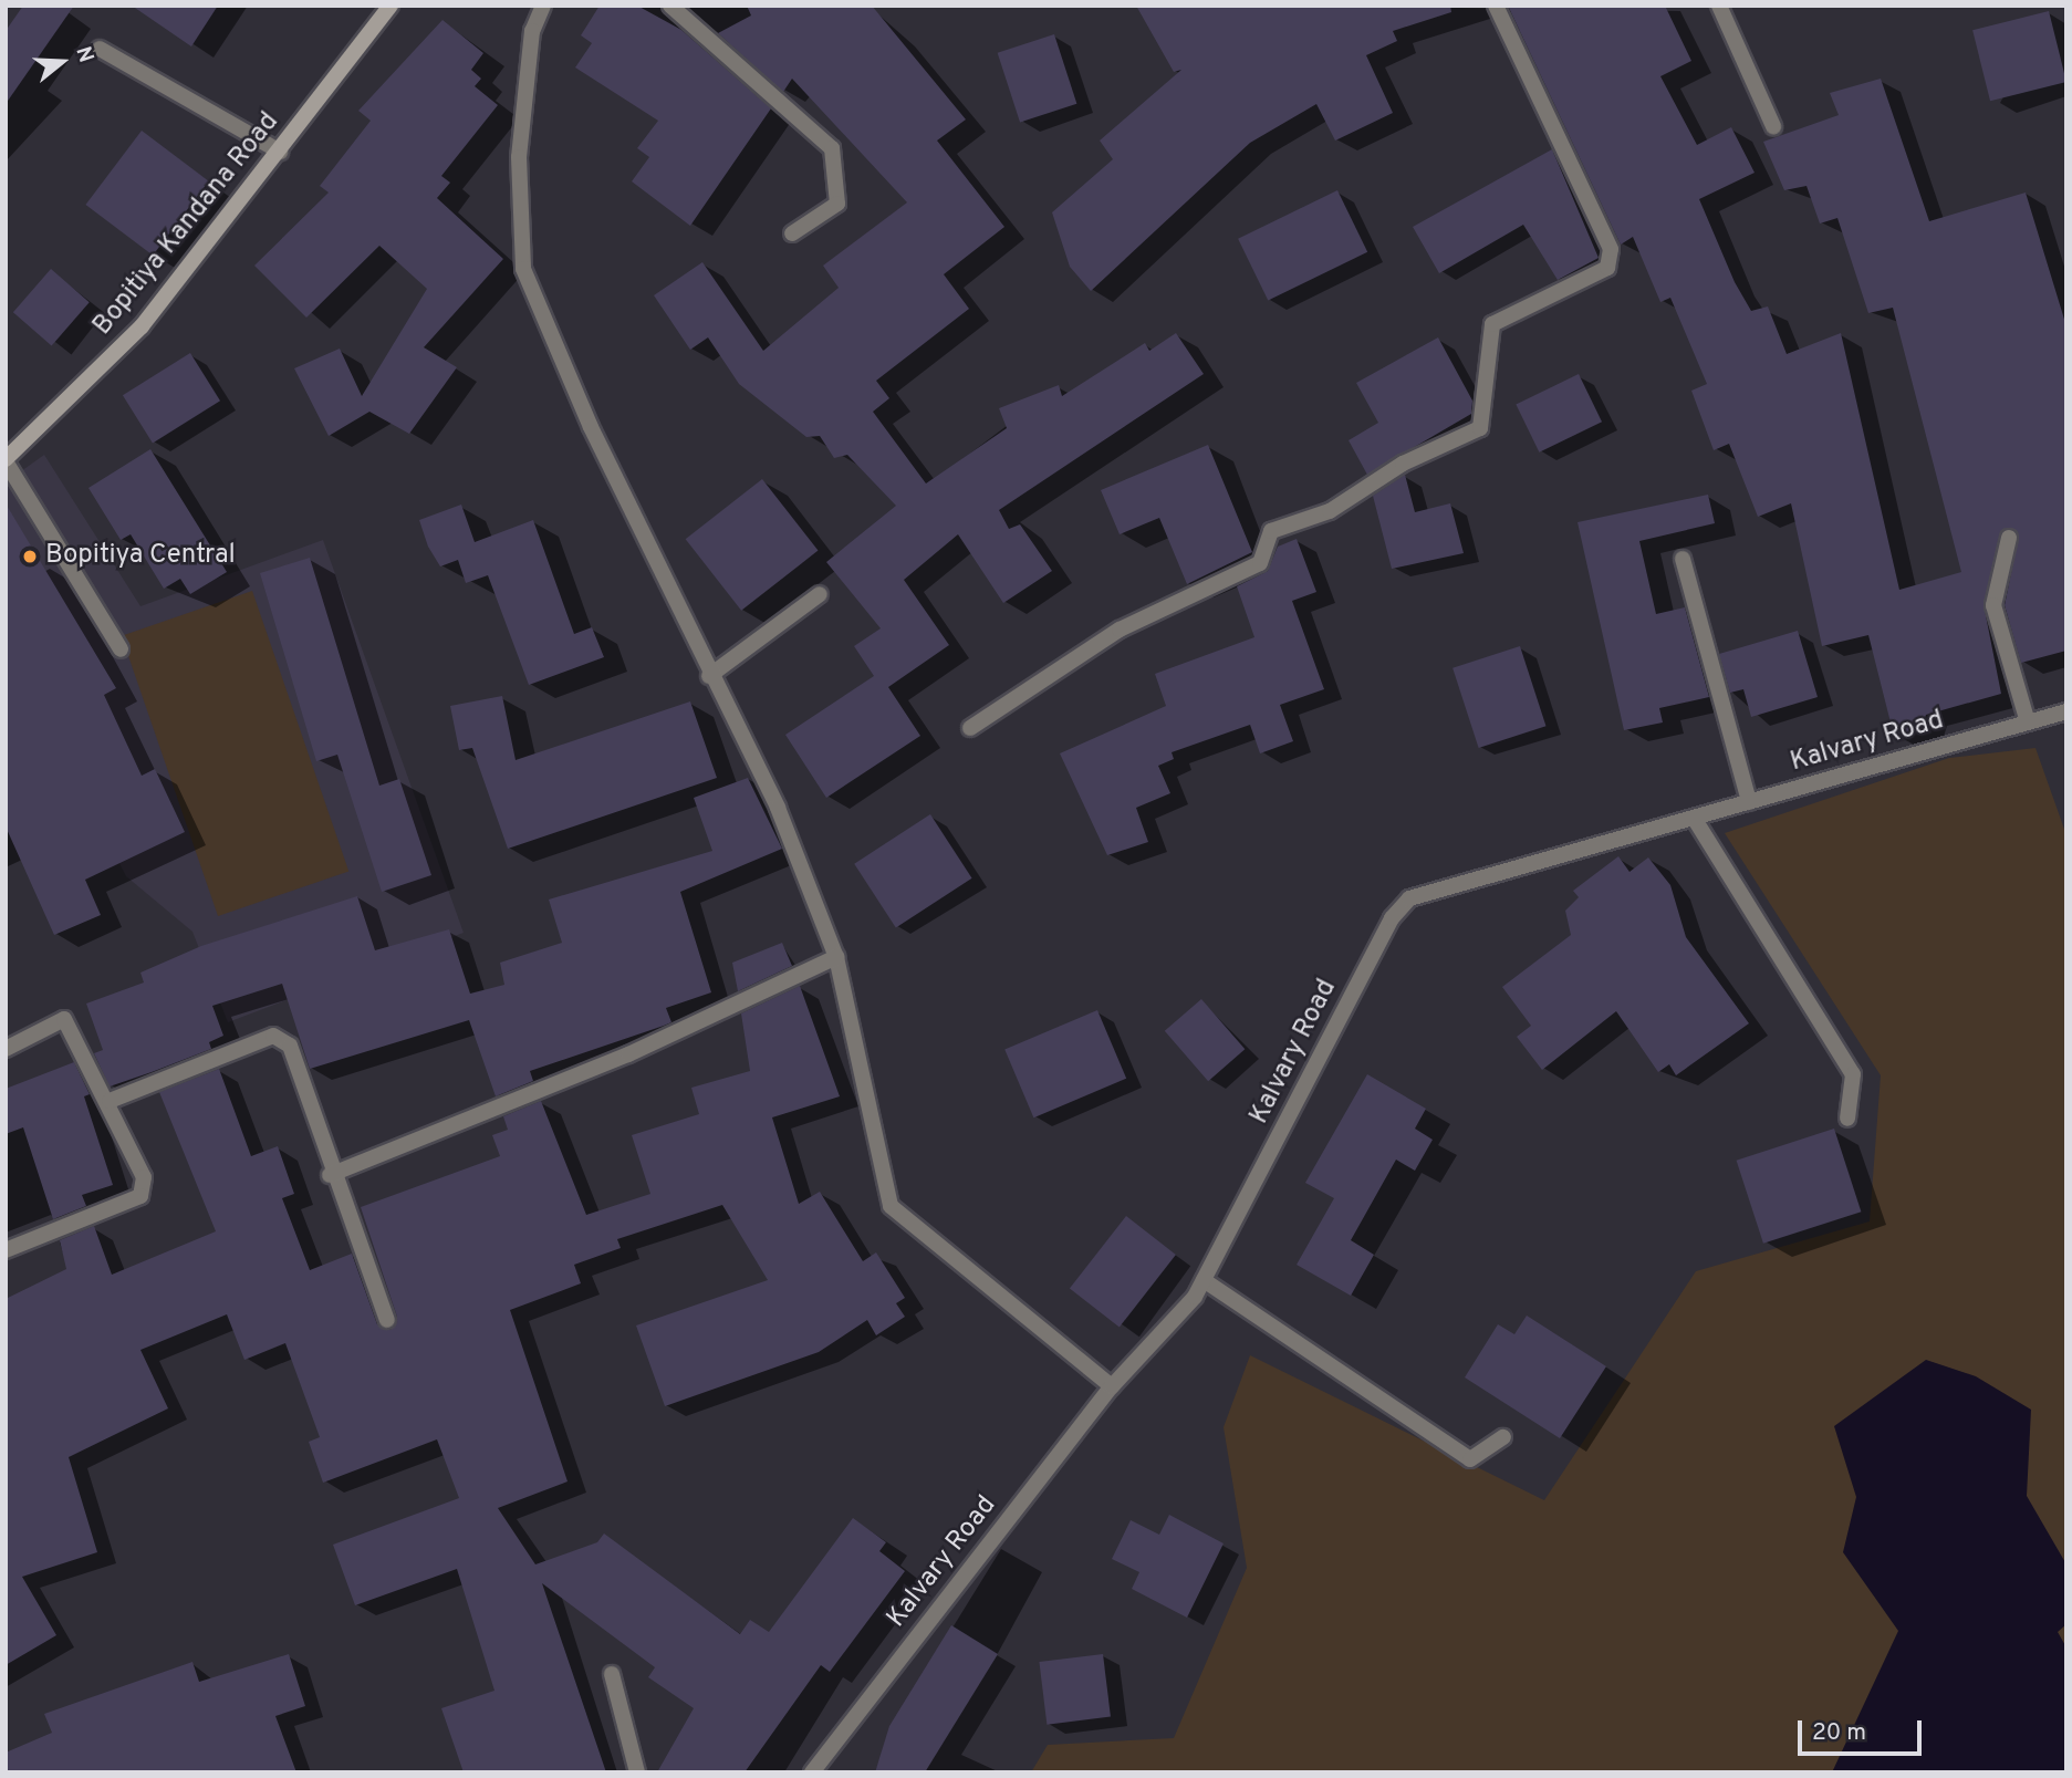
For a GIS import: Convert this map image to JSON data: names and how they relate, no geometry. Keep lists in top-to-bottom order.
{
  "streets": {
    "main road": ["Bopitiya Kandana Road"],
    "street": ["Kalvary Road"]
  },
  "places": ["Bopitiya Central"],
  "scale_bar": "20 m",
  "north": "right"
}
